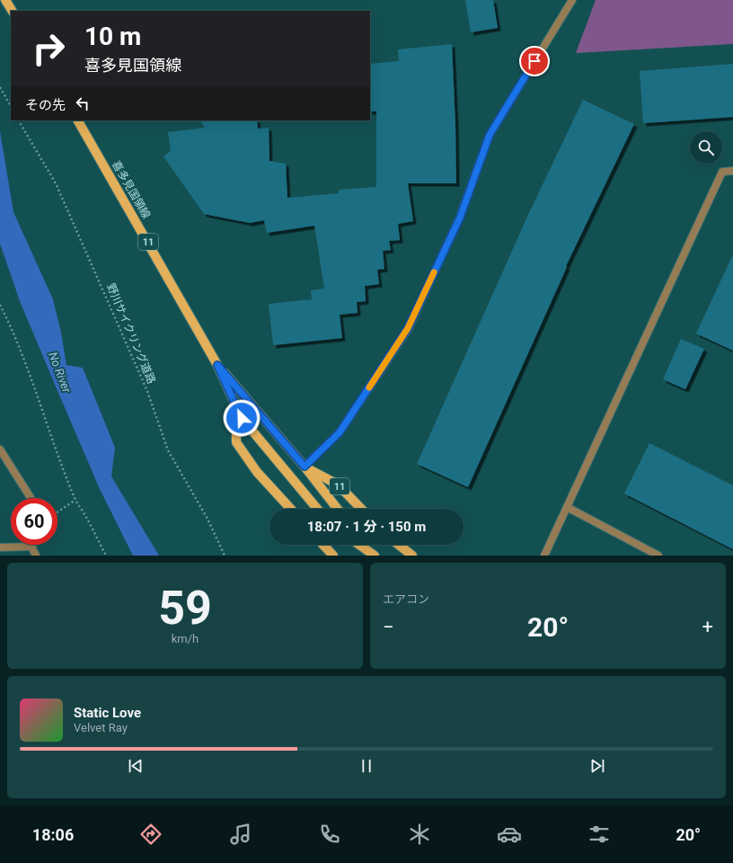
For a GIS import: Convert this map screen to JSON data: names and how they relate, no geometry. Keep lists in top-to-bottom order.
{
  "streets": {
    "main road": ["喜多見国領線", "11"],
    "path": ["野川サイクリング道路"]
  },
  "crossings": [
    ["喜多見国領線", "11"]
  ],
  "water": ["No River"],
  "page": {
    "turn": ["10 m", "喜多見国領線"],
    "then": "その先",
    "limit": "60",
    "trip": "18:07 · 1 分 · 150 m",
    "tile": [
      ["59", "km/h"],
      "エアコン"
    ],
    "heat": ["−", "20°", "+"],
    "song": ["Static Love", "Velvet Ray"],
    "tabs": ["18:06", "20°"]
  }
}
